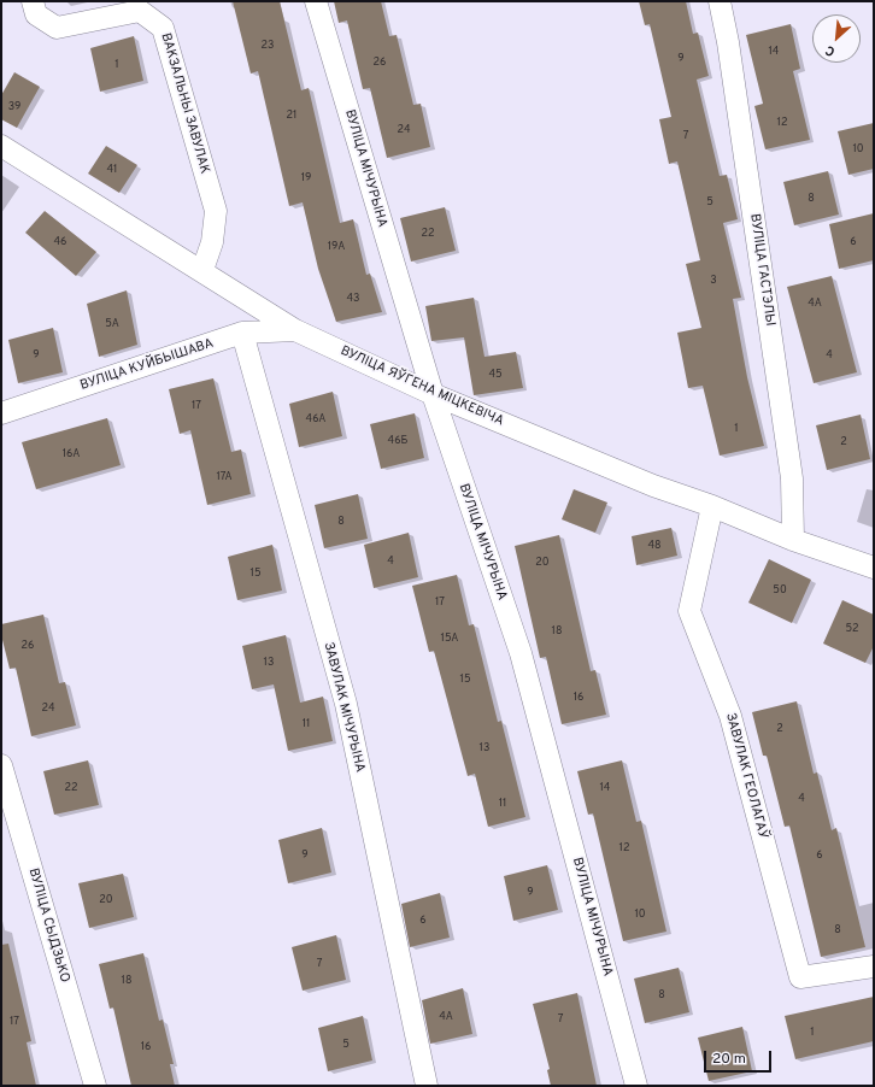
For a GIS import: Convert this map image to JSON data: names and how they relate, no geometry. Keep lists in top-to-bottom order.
{
  "streets": {
    "street": [
      "ВАКЗАЛЬНЫ ЗАВУЛАК",
      "ВУЛІЦА МІЧУРЫНА",
      "ВУЛІЦА ГАСТЭЛЫ",
      "ВУЛІЦА КУЙБЫШАВА",
      "ВУЛІЦА ЯЎГЕНА МІЦКЕВІЧА",
      "ЗАВУЛАК МІЧУРЫНА",
      "ЗАВУЛАК ГЕОЛАГАЎ",
      "ВУЛІЦА СЫДЗЬКО"
    ]
  },
  "crossings": [
    ["ВАКЗАЛЬНЫ ЗАВУЛАК", "ВУЛІЦА ЯЎГЕНА МІЦКЕВІЧА"],
    ["ВУЛІЦА МІЧУРЫНА", "ВУЛІЦА ЯЎГЕНА МІЦКЕВІЧА"],
    ["ВУЛІЦА ГАСТЭЛЫ", "ВУЛІЦА ЯЎГЕНА МІЦКЕВІЧА"],
    ["ВУЛІЦА КУЙБЫШАВА", "ВУЛІЦА ЯЎГЕНА МІЦКЕВІЧА"],
    ["ВУЛІЦА КУЙБЫШАВА", "ЗАВУЛАК МІЧУРЫНА"],
    ["ВУЛІЦА ЯЎГЕНА МІЦКЕВІЧА", "ЗАВУЛАК ГЕОЛАГАЎ"]
  ],
  "house_numbers": [
    "23",
    "14",
    "9",
    "26",
    "1",
    "39",
    "21",
    "12",
    "24",
    "7",
    "10",
    "41",
    "19",
    "8",
    "5",
    "22",
    "46",
    "6",
    "19А",
    "3",
    "43",
    "4А",
    "5А",
    "9",
    "4",
    "45",
    "17",
    "46А",
    "1",
    "46Б",
    "2",
    "16А",
    "17А",
    "8",
    "48",
    "4",
    "20",
    "15",
    "50",
    "17",
    "52",
    "18",
    "15А",
    "26",
    "13",
    "15",
    "16",
    "24",
    "11",
    "2",
    "13",
    "22",
    "14",
    "4",
    "11",
    "12",
    "9",
    "6",
    "9",
    "20",
    "10",
    "6",
    "8",
    "7",
    "18",
    "8",
    "4А",
    "7",
    "17",
    "1",
    "5",
    "16"
  ],
  "scale_bar": "20 m",
  "north": "bottom left"
}
